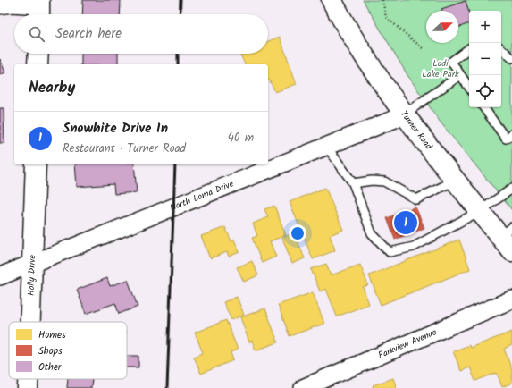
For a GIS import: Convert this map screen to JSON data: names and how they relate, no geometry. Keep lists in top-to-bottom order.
{
  "streets": {
    "main road": ["Turner Road", "Holly Drive"],
    "street": ["North Loma Drive", "Parkview Avenue"]
  },
  "crossings": [
    ["Turner Road", "North Loma Drive"],
    ["North Loma Drive", "Holly Drive"]
  ],
  "parks": ["Lodi Lake Park"],
  "legend": ["Homes", "Shops", "Other"],
  "north": "right",
  "page": {
    "map_buttons": ["+", "−"],
    "search": "Search here",
    "heading": "Nearby",
    "list": [
      {
        "mark": "1",
        "name": "Snowhite Drive In",
        "note": "Restaurant · Turner Road",
        "value": "40 m"
      }
    ],
    "pins": "1"
  }
}
